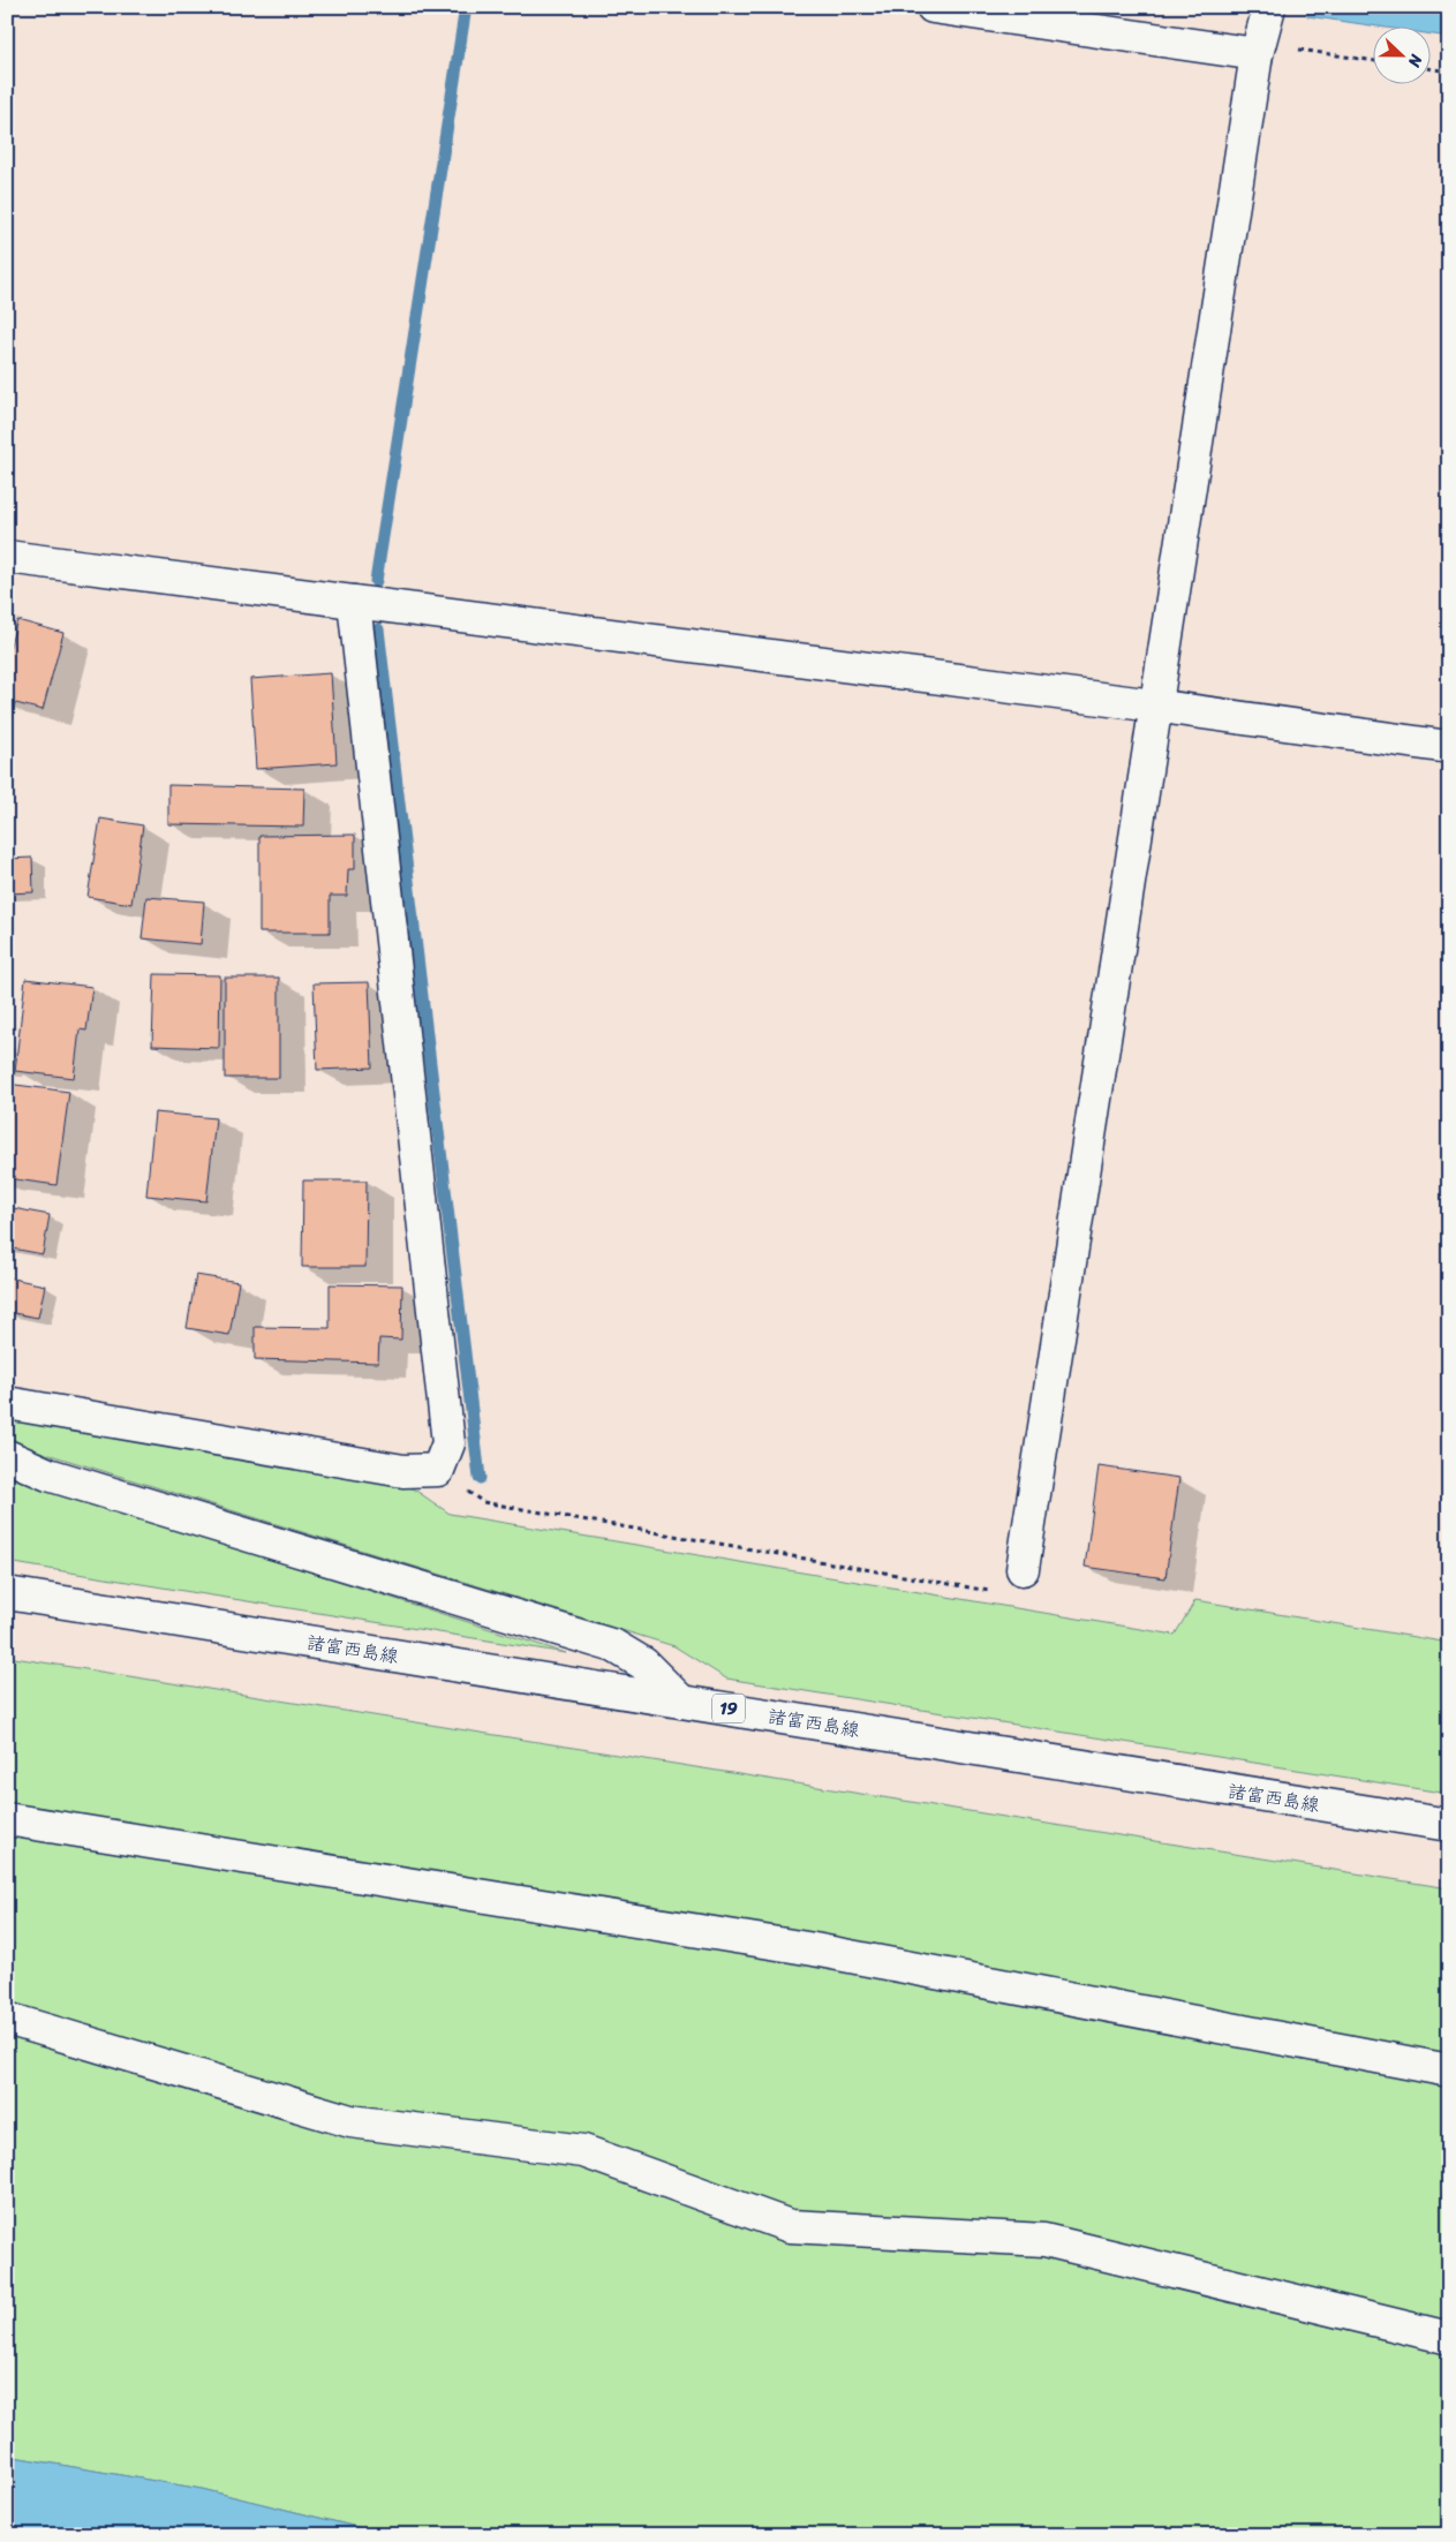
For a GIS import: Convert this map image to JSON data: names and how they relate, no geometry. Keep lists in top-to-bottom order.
{
  "streets": {
    "street": ["諸富西島線", "19"]
  },
  "north": "right"
}
